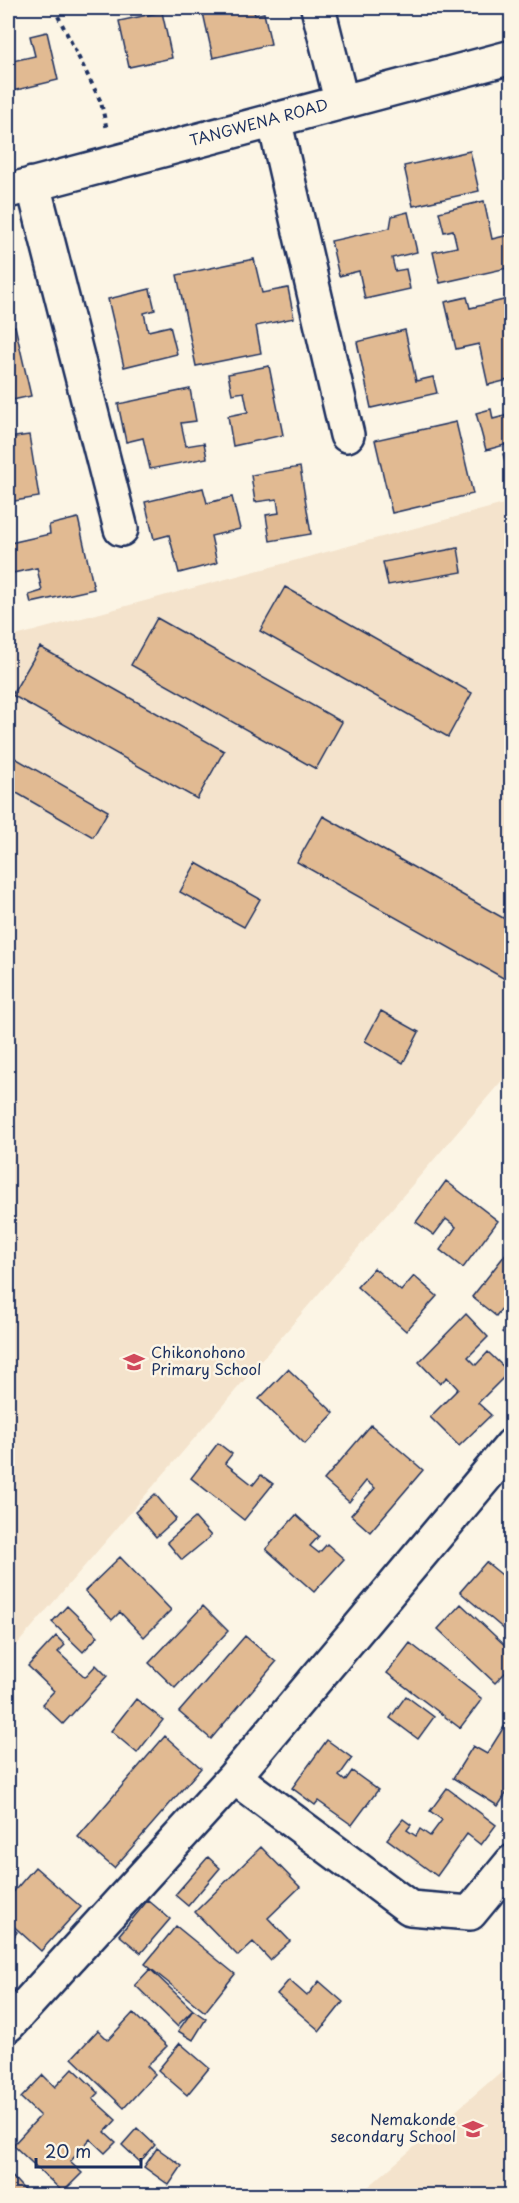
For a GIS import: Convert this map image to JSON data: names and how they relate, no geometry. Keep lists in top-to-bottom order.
{
  "streets": {
    "street": ["TANGWENA ROAD"]
  },
  "places": {
    "school or university": ["Chikonohono Primary School", "Nemakonde secondary School"]
  },
  "scale_bar": "20 m"
}
